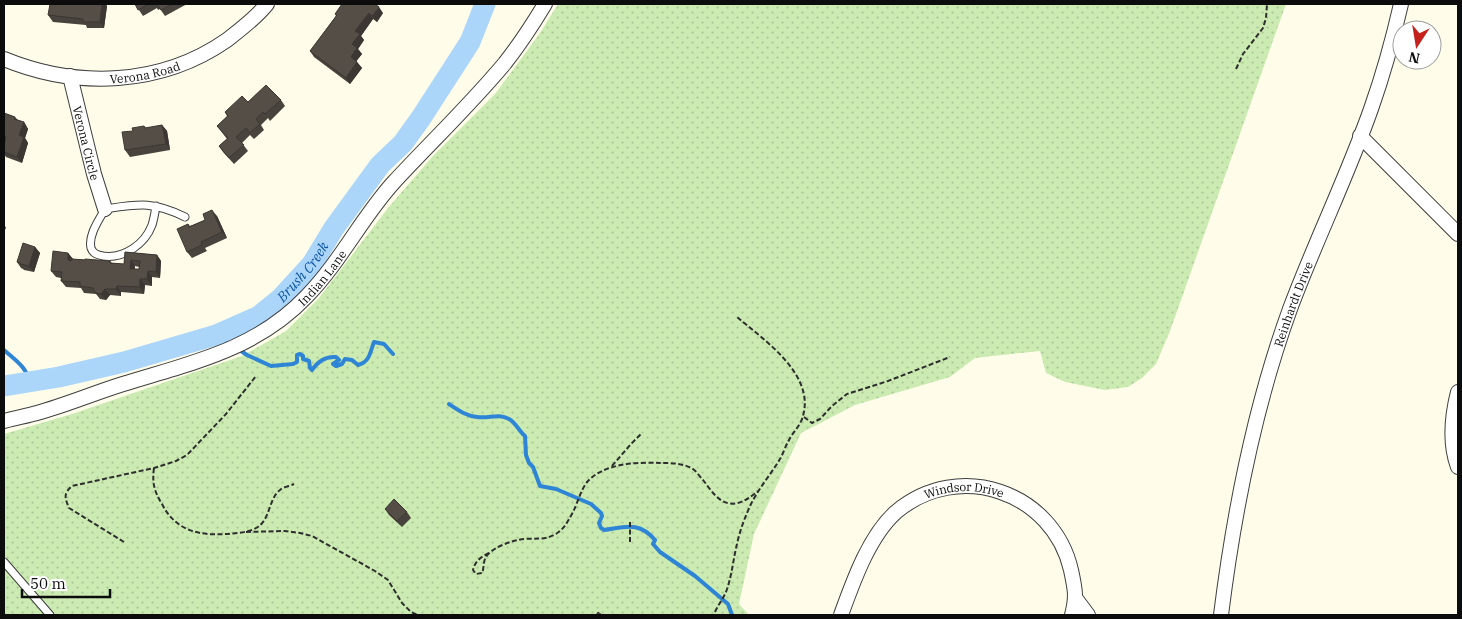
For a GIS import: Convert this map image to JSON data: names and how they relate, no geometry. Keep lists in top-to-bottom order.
{
  "streets": {
    "street": [
      "Verona Road",
      "Verona Circle",
      "Indian Lane",
      "Reinhardt Drive",
      "Windsor Drive"
    ]
  },
  "crossings": [
    ["Verona Road", "Verona Circle"]
  ],
  "water": ["Brush Creek"],
  "scale_bar": "50 m",
  "north": "bottom"
}
